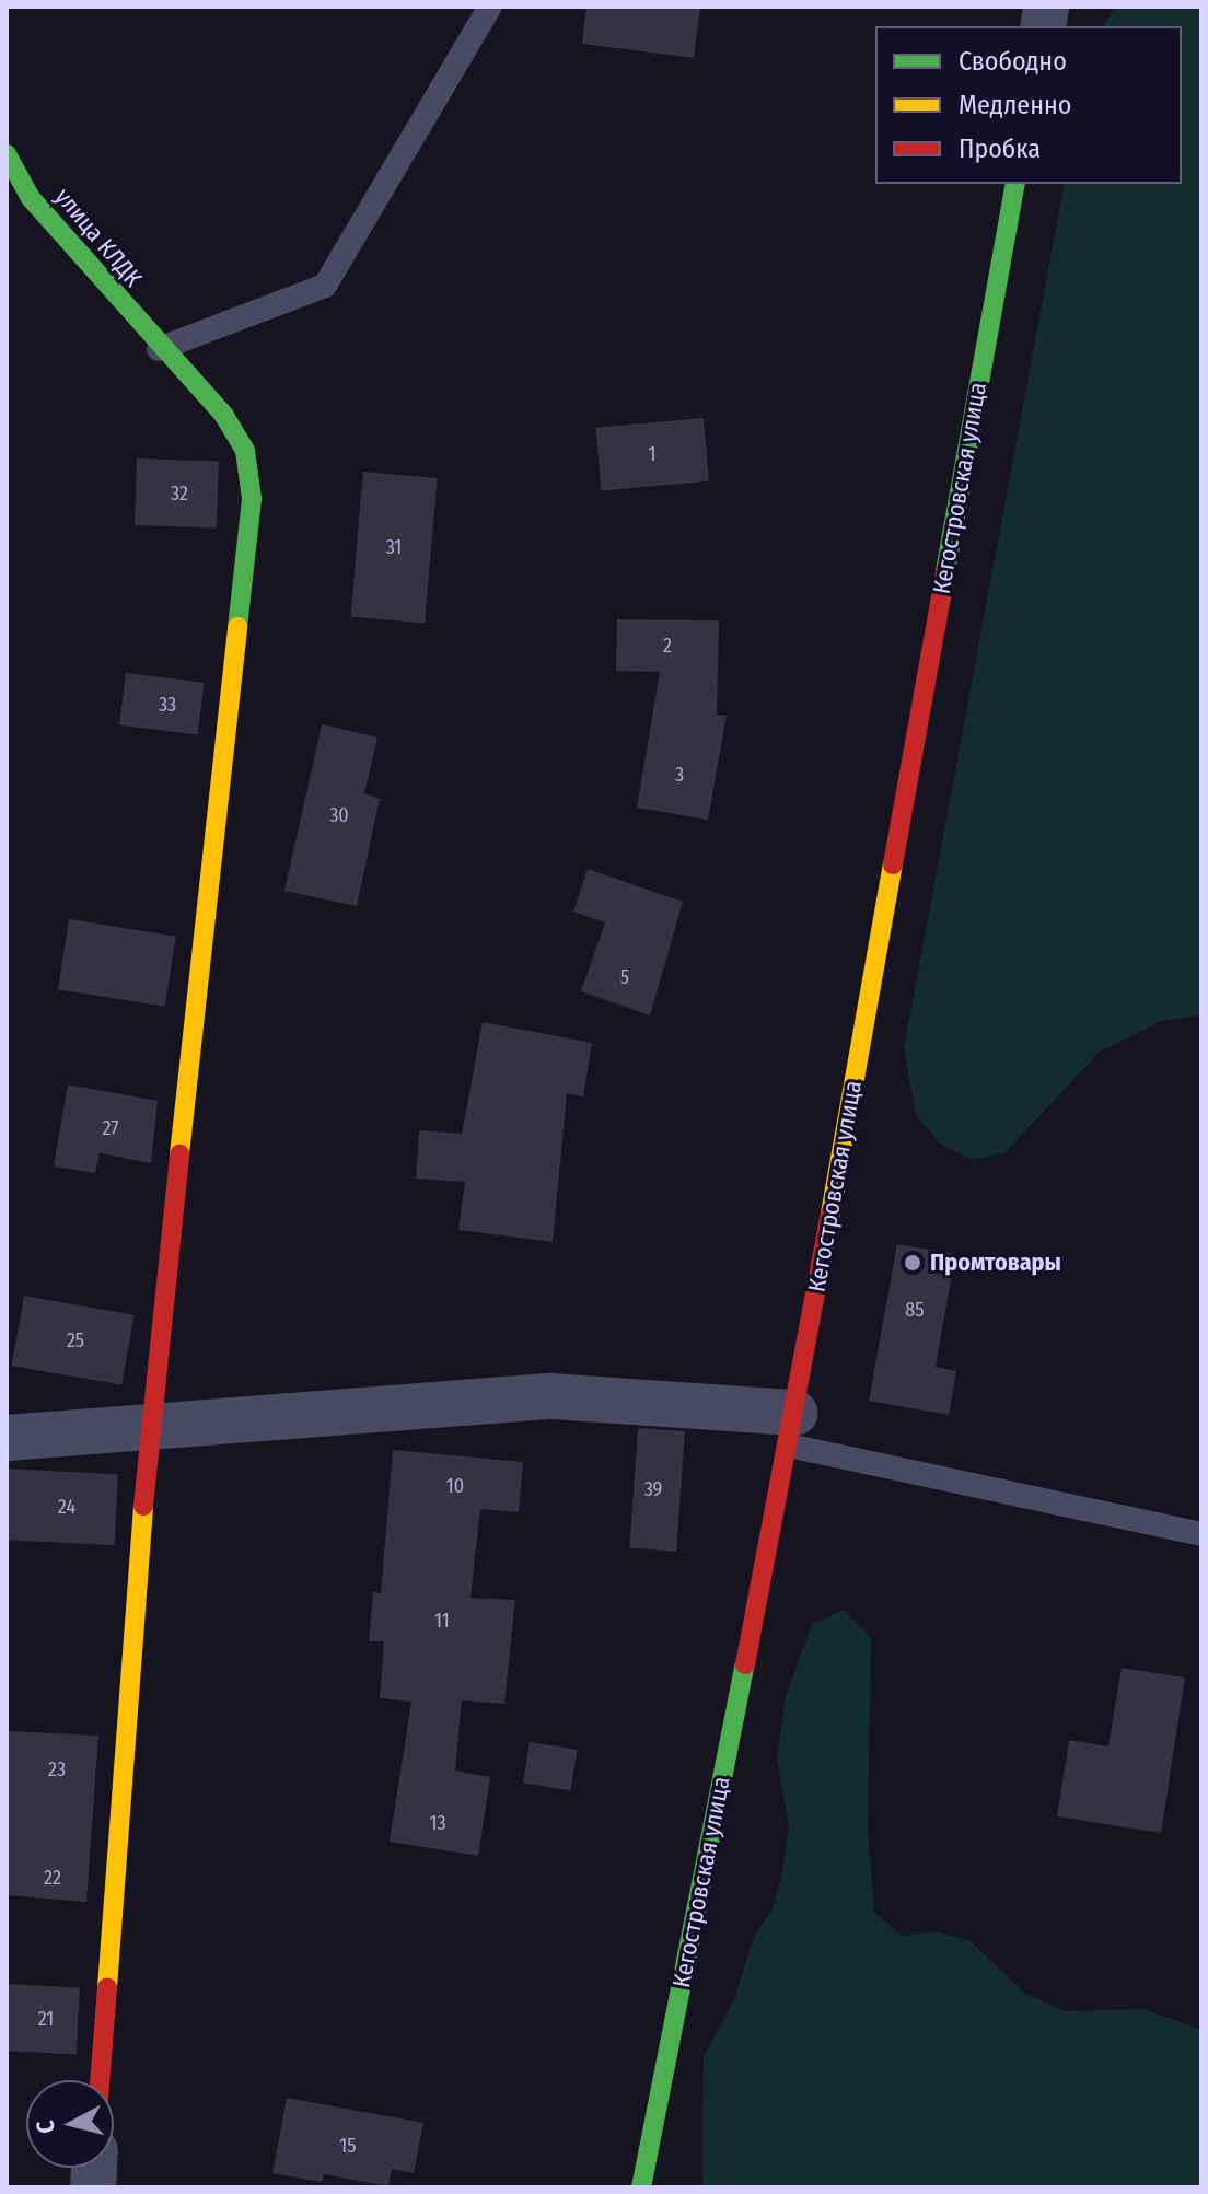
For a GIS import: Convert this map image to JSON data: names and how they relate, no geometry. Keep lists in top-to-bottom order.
{
  "streets": {
    "street": ["улица КЛДК", "Кегостровская улица"]
  },
  "places": ["Промтовары"],
  "house_numbers": [
    "1",
    "32",
    "31",
    "2",
    "33",
    "3",
    "30",
    "5",
    "27",
    "85",
    "25",
    "10",
    "39",
    "24",
    "11",
    "23",
    "13",
    "22",
    "21",
    "15"
  ],
  "legend": ["Свободно", "Медленно", "Пробка"],
  "north": "left"
}
